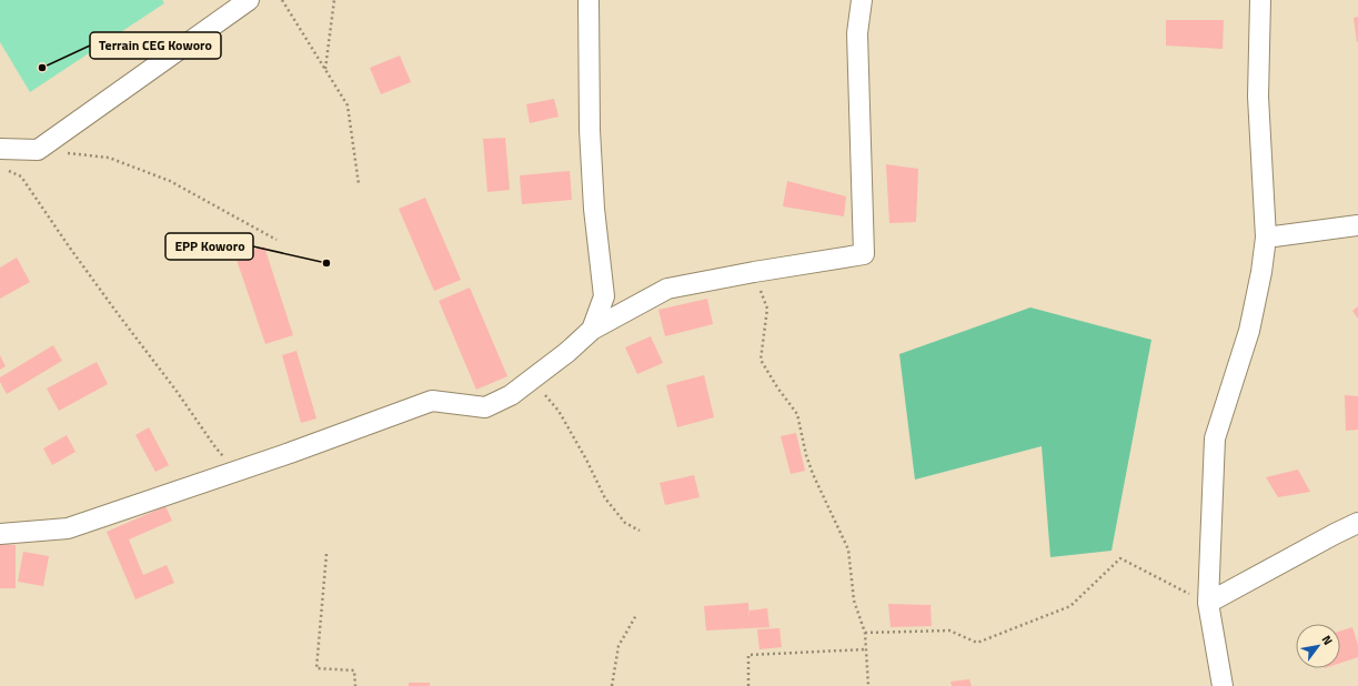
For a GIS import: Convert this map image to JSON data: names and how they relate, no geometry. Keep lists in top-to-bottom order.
{
  "places": ["Terrain CEG Koworo", "EPP Koworo"],
  "north": "top right"
}
